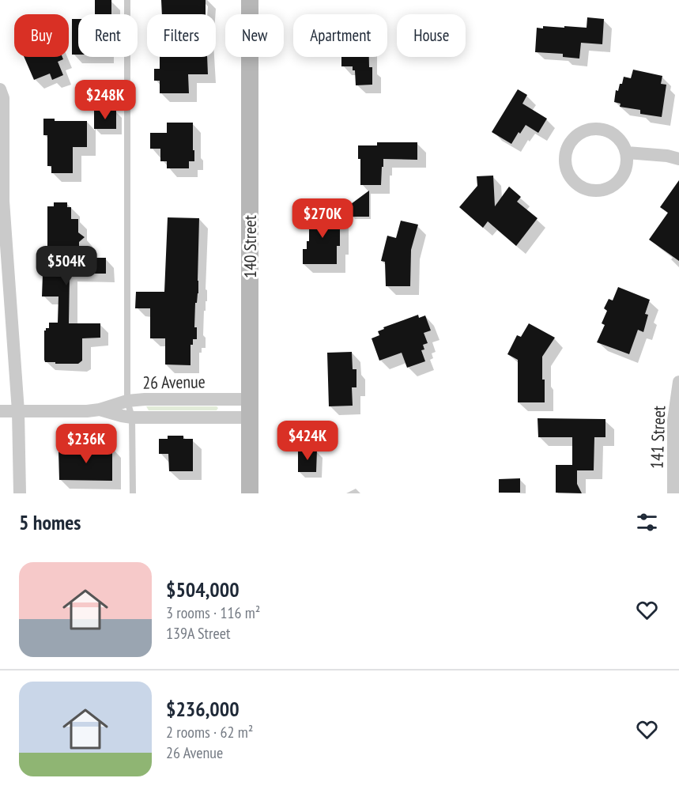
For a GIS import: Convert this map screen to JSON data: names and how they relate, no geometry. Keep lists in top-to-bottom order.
{
  "streets": {
    "main road": ["140 Street"],
    "street": ["26 Avenue", "141 Street"]
  },
  "crossings": [
    ["140 Street", "26 Avenue"]
  ],
  "page": {
    "chip": [
      "Buy",
      "Rent",
      "Filters",
      "New",
      "Apartment",
      "House"
    ],
    "price": [
      "$248K",
      "$270K",
      "$504K",
      "$424K",
      "$236K"
    ],
    "heading": "5 homes",
    "list": [
      {
        "name": "$504,000",
        "note": "3 rooms · 116 m² · 139A Street"
      },
      {
        "name": "$236,000",
        "note": "2 rooms · 62 m² · 26 Avenue"
      }
    ]
  }
}
